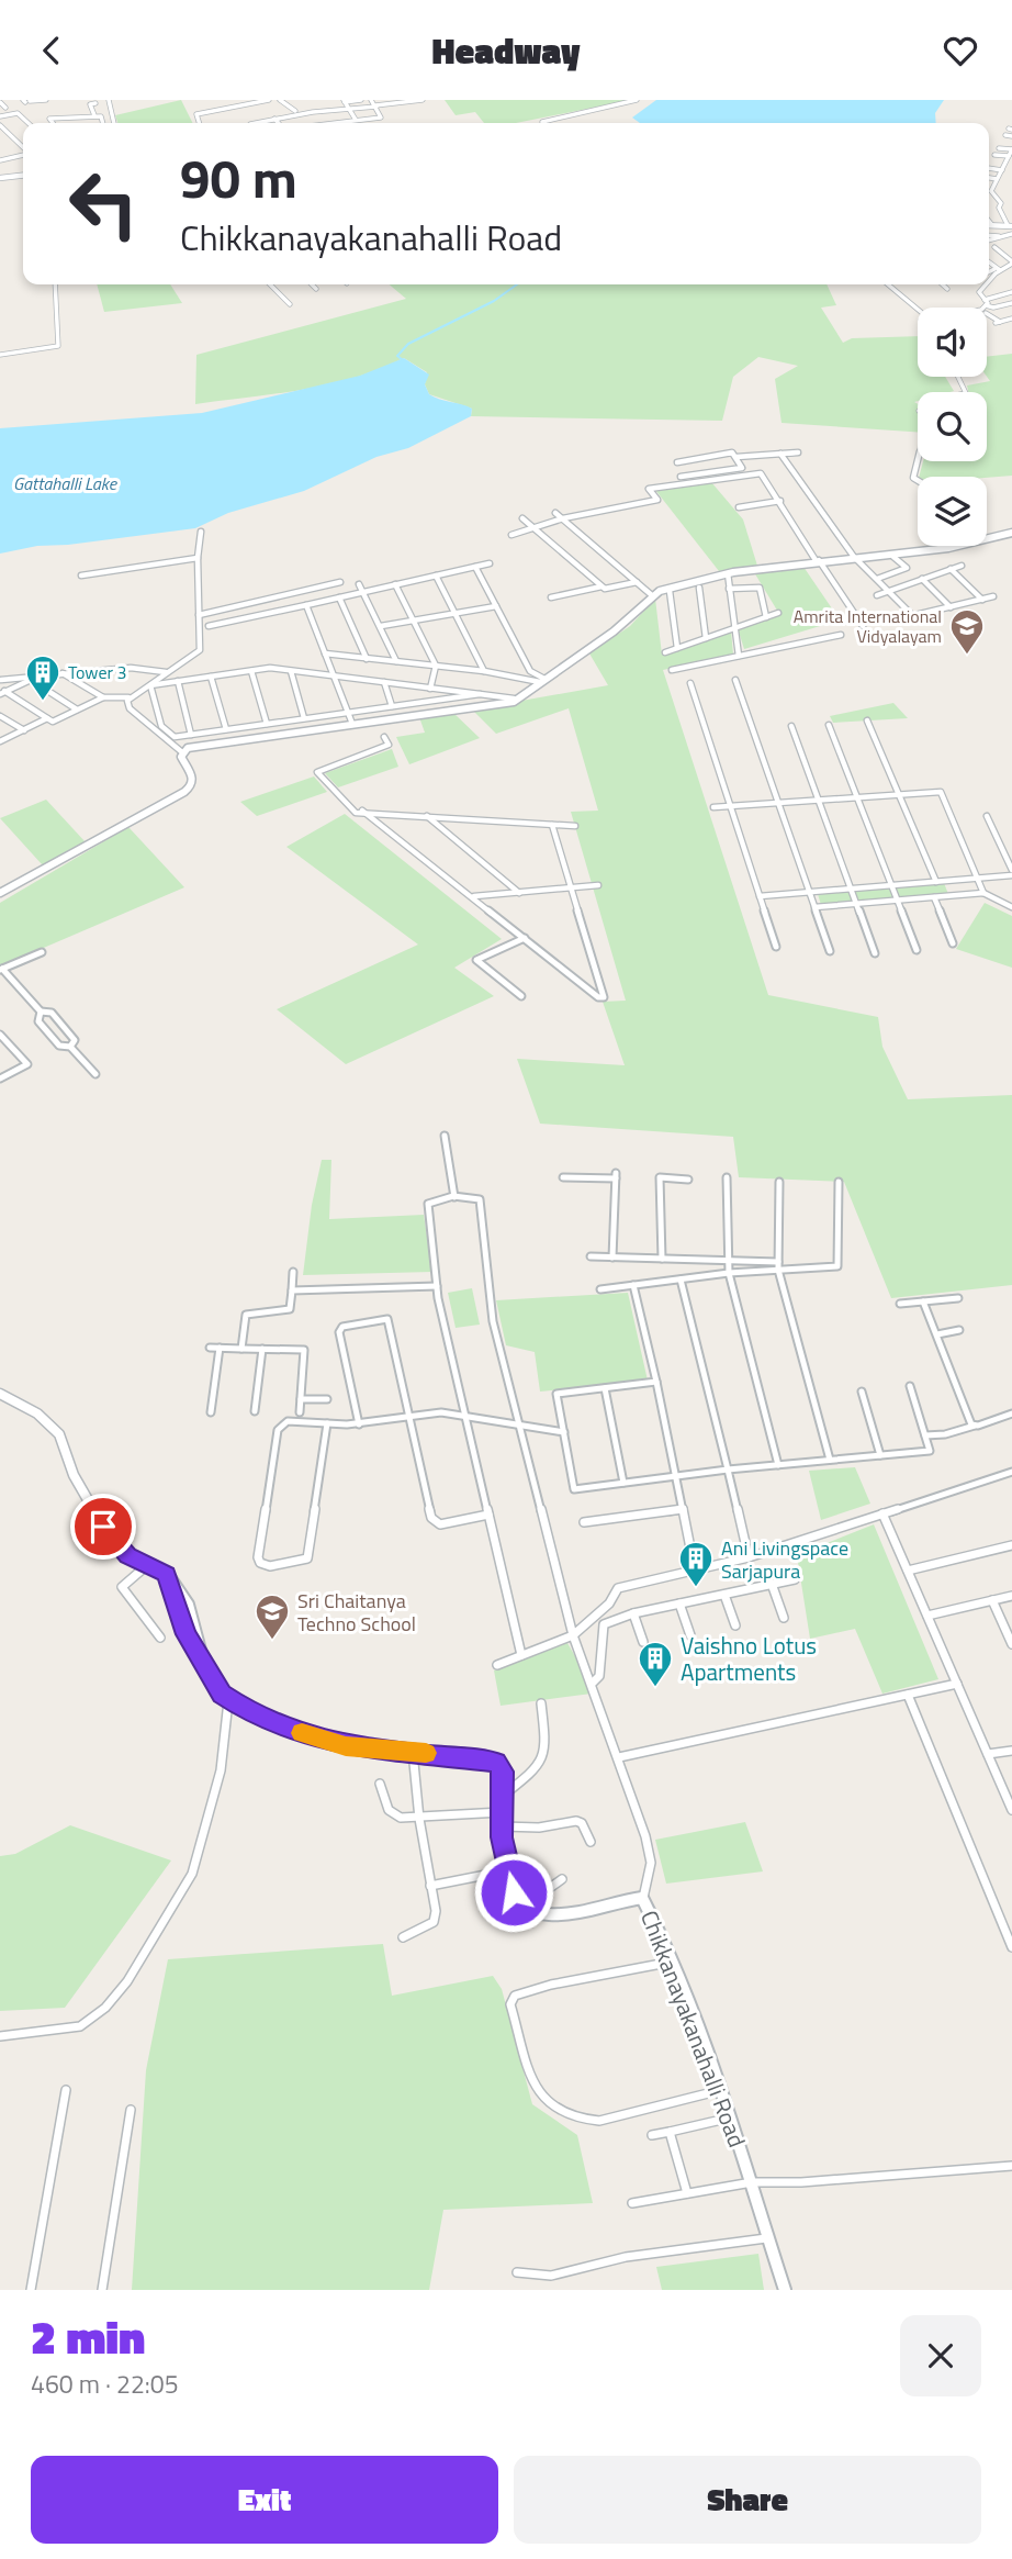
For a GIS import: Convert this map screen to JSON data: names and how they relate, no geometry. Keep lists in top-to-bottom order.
{
  "streets": {
    "street": ["Chikkanayakanahalli Road"]
  },
  "water": ["Gattahalli Lake"],
  "places": {
    "school or university": ["Amrita International Vidyalayam", "Sri Chaitanya Techno School"],
    "building": ["Tower 3", "Ani Livingspace Sarjapura", "Vaishno Lotus Apartments"]
  },
  "page": {
    "header": "Headway",
    "turn": ["90 m", "Chikkanayakanahalli Road"],
    "heading": ["2 min", "460 m · 22:05"],
    "buttons": ["Exit", "Share"]
  }
}
